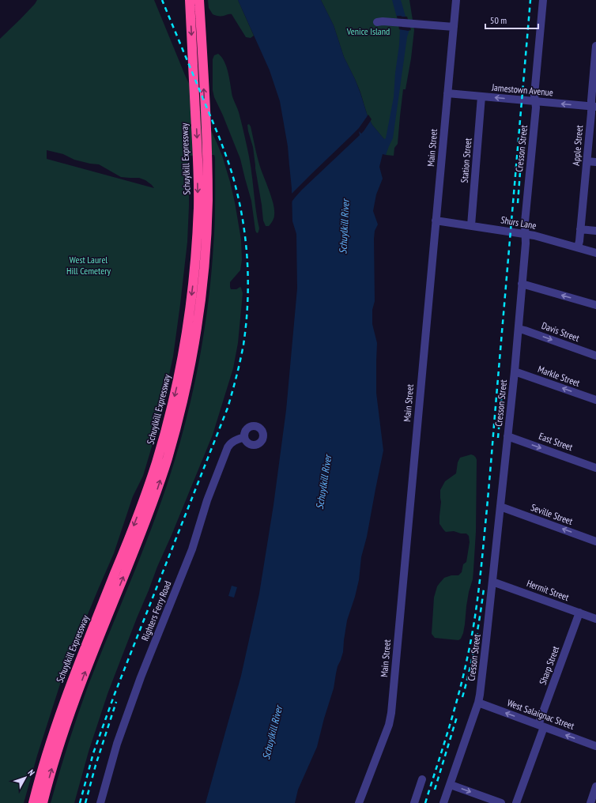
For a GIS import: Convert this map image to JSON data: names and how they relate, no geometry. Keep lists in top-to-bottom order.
{
  "streets": {
    "highway": ["Schuylkill Expressway"],
    "street": [
      "Jamestown Avenue",
      "Apple Street",
      "Main Street",
      "Cresson Street",
      "Station Street",
      "Shurs Lane",
      "Davis Street",
      "Markle Street",
      "East Street",
      "Seville Street",
      "Hermit Street",
      "Righters Ferry Road",
      "Sharp Street",
      "West Salaignac Street"
    ]
  },
  "crossings": [
    ["Jamestown Avenue", "Apple Street"],
    ["Jamestown Avenue", "Main Street"],
    ["Jamestown Avenue", "Cresson Street"],
    ["Jamestown Avenue", "Station Street"],
    ["Apple Street", "Shurs Lane"],
    ["Main Street", "Shurs Lane"],
    ["Cresson Street", "Shurs Lane"],
    ["Cresson Street", "Davis Street"],
    ["Cresson Street", "Markle Street"],
    ["Cresson Street", "East Street"],
    ["Cresson Street", "Seville Street"],
    ["Cresson Street", "Hermit Street"],
    ["Cresson Street", "West Salaignac Street"],
    ["Station Street", "Shurs Lane"],
    ["Hermit Street", "Sharp Street"],
    ["Sharp Street", "West Salaignac Street"]
  ],
  "one_way": [
    "Jamestown Avenue",
    "Markle Street",
    "East Street",
    "Seville Street",
    "West Salaignac Street"
  ],
  "water": ["Schuylkill River"],
  "parks": ["Venice Island", "West Laurel Hill Cemetery"],
  "scale_bar": "50 m",
  "north": "top right"
}
